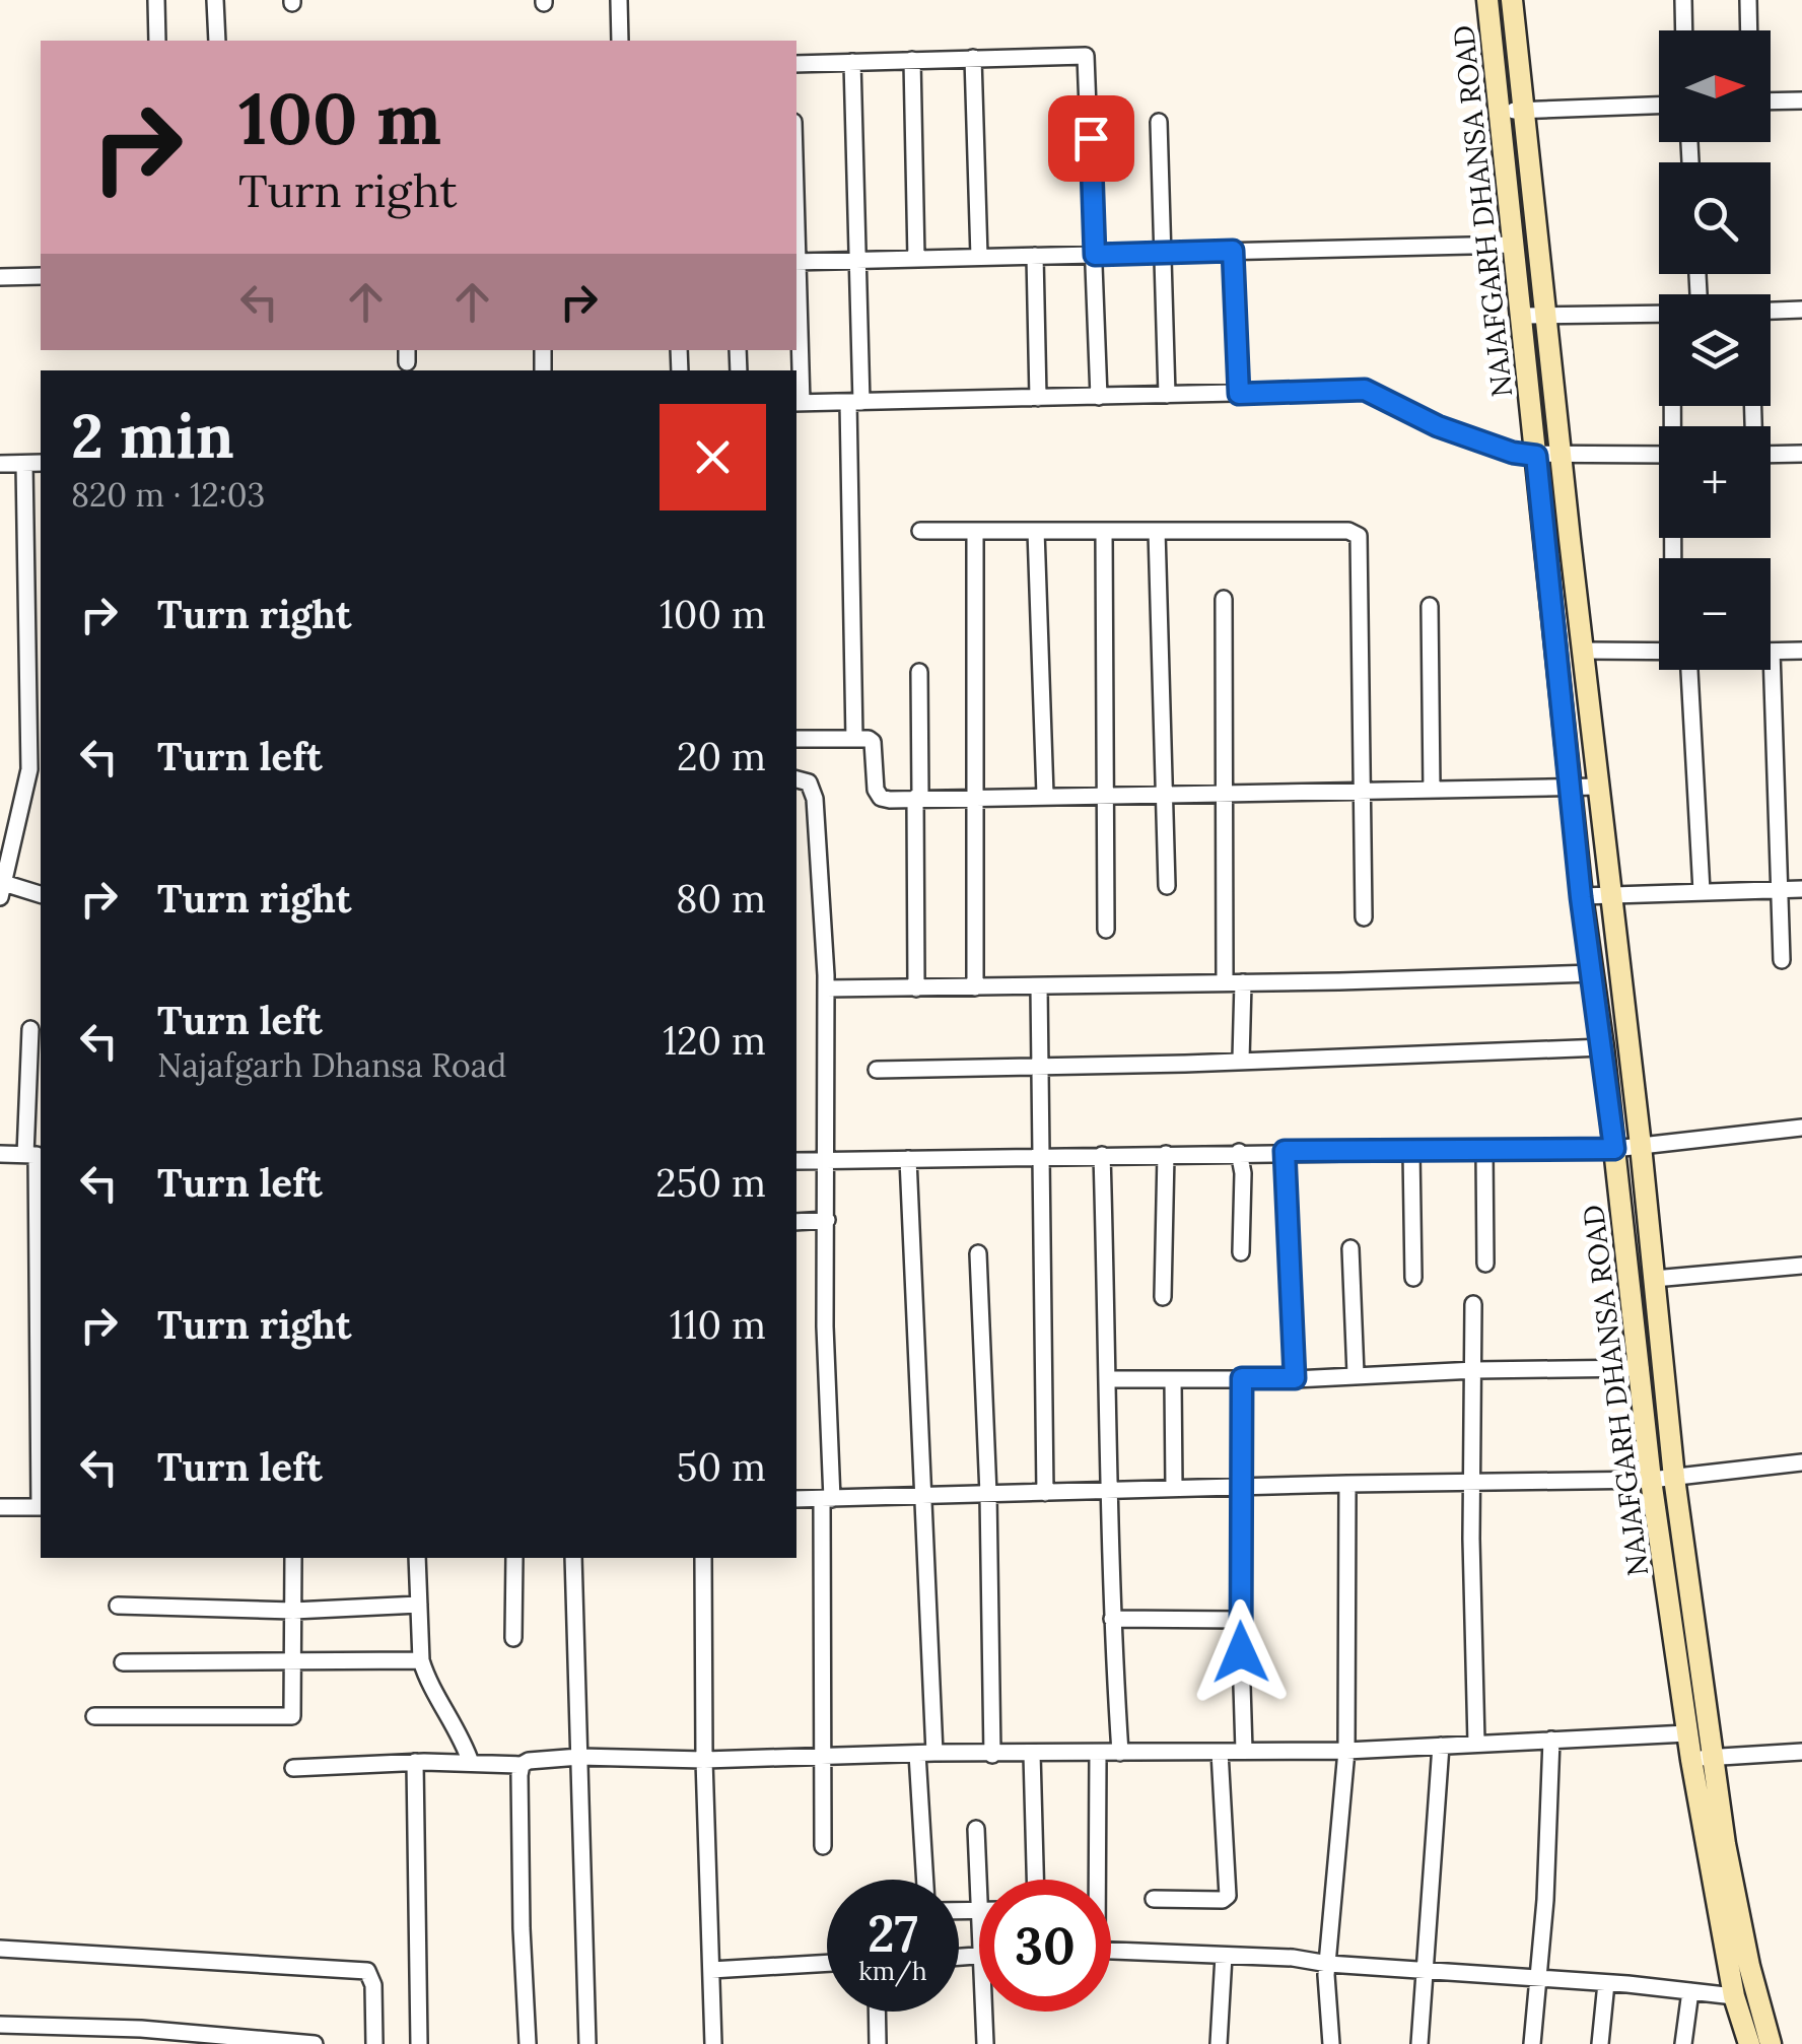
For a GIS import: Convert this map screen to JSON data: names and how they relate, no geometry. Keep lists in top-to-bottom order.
{
  "streets": {
    "main road": ["NAJAFGARH DHANSA ROAD"]
  },
  "north": "right",
  "page": {
    "map_buttons": ["+", "−"],
    "turn": ["100 m", "Turn right"],
    "heading": ["2 min", "820 m · 12:03"],
    "list": [
      {
        "name": "Turn right",
        "value": "100 m"
      },
      {
        "name": "Turn left",
        "value": "20 m"
      },
      {
        "name": "Turn right",
        "value": "80 m"
      },
      {
        "name": "Turn left",
        "note": "Najafgarh Dhansa Road",
        "value": "120 m"
      },
      {
        "name": "Turn left",
        "value": "250 m"
      },
      {
        "name": "Turn right",
        "value": "110 m"
      },
      {
        "name": "Turn left",
        "value": "50 m"
      }
    ],
    "speed": "27 km/h",
    "limit": "30"
  }
}
